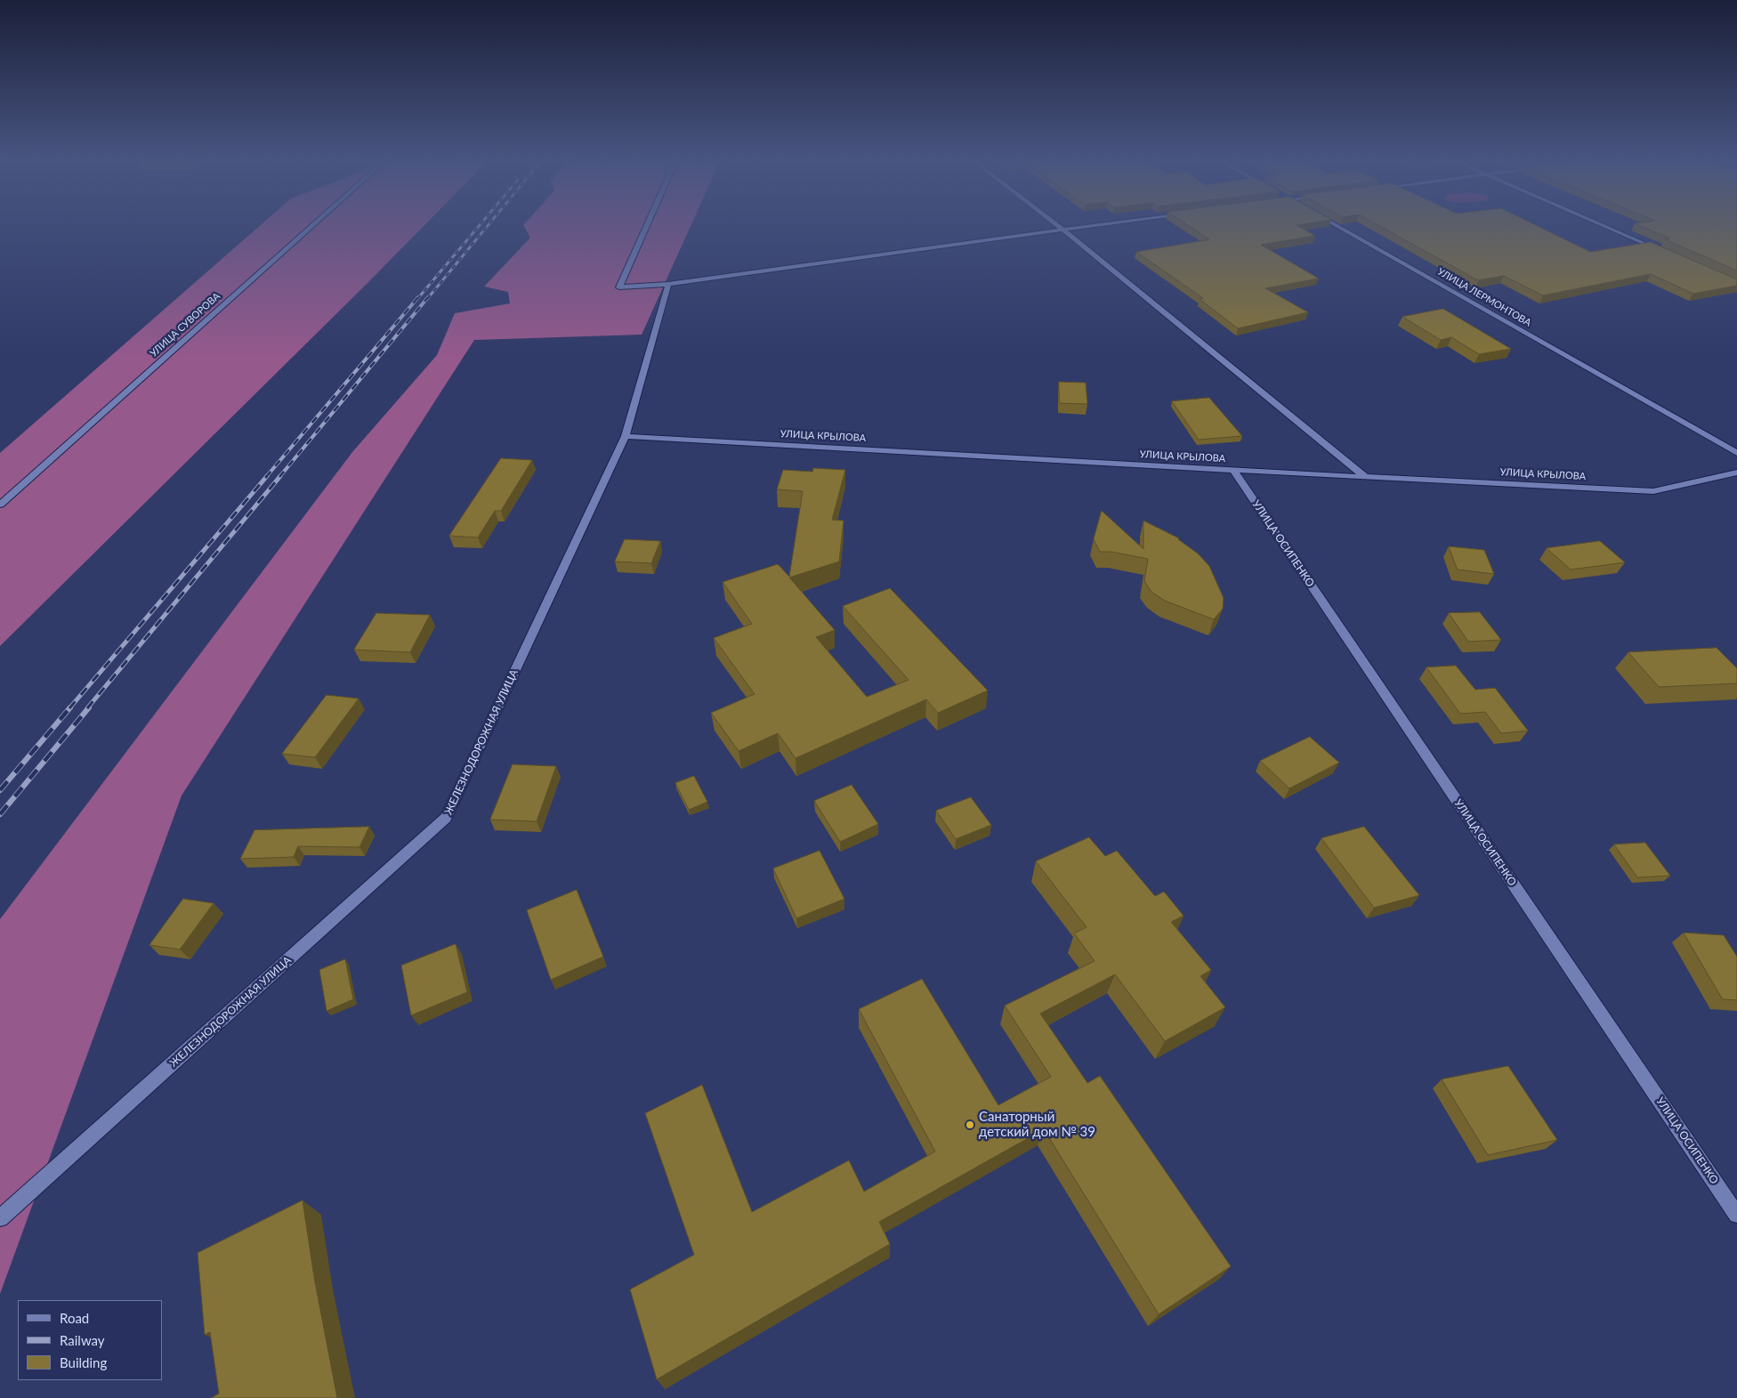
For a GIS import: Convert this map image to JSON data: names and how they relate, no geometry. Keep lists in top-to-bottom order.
{
  "streets": {
    "street": [
      "УЛИЦА ЛЕРМОНТОВА",
      "УЛИЦА СУВОРОВА",
      "УЛИЦА КРЫЛОВА",
      "УЛИЦА ОСИПЕНКО",
      "ЖЕЛЕЗНОДОРОЖНАЯ УЛИЦА"
    ]
  },
  "crossings": [
    ["УЛИЦА КРЫЛОВА", "УЛИЦА ОСИПЕНКО"],
    ["УЛИЦА КРЫЛОВА", "ЖЕЛЕЗНОДОРОЖНАЯ УЛИЦА"]
  ],
  "places": ["Санаторный детский дом № 39"],
  "legend": ["Road", "Railway", "Building"]
}
